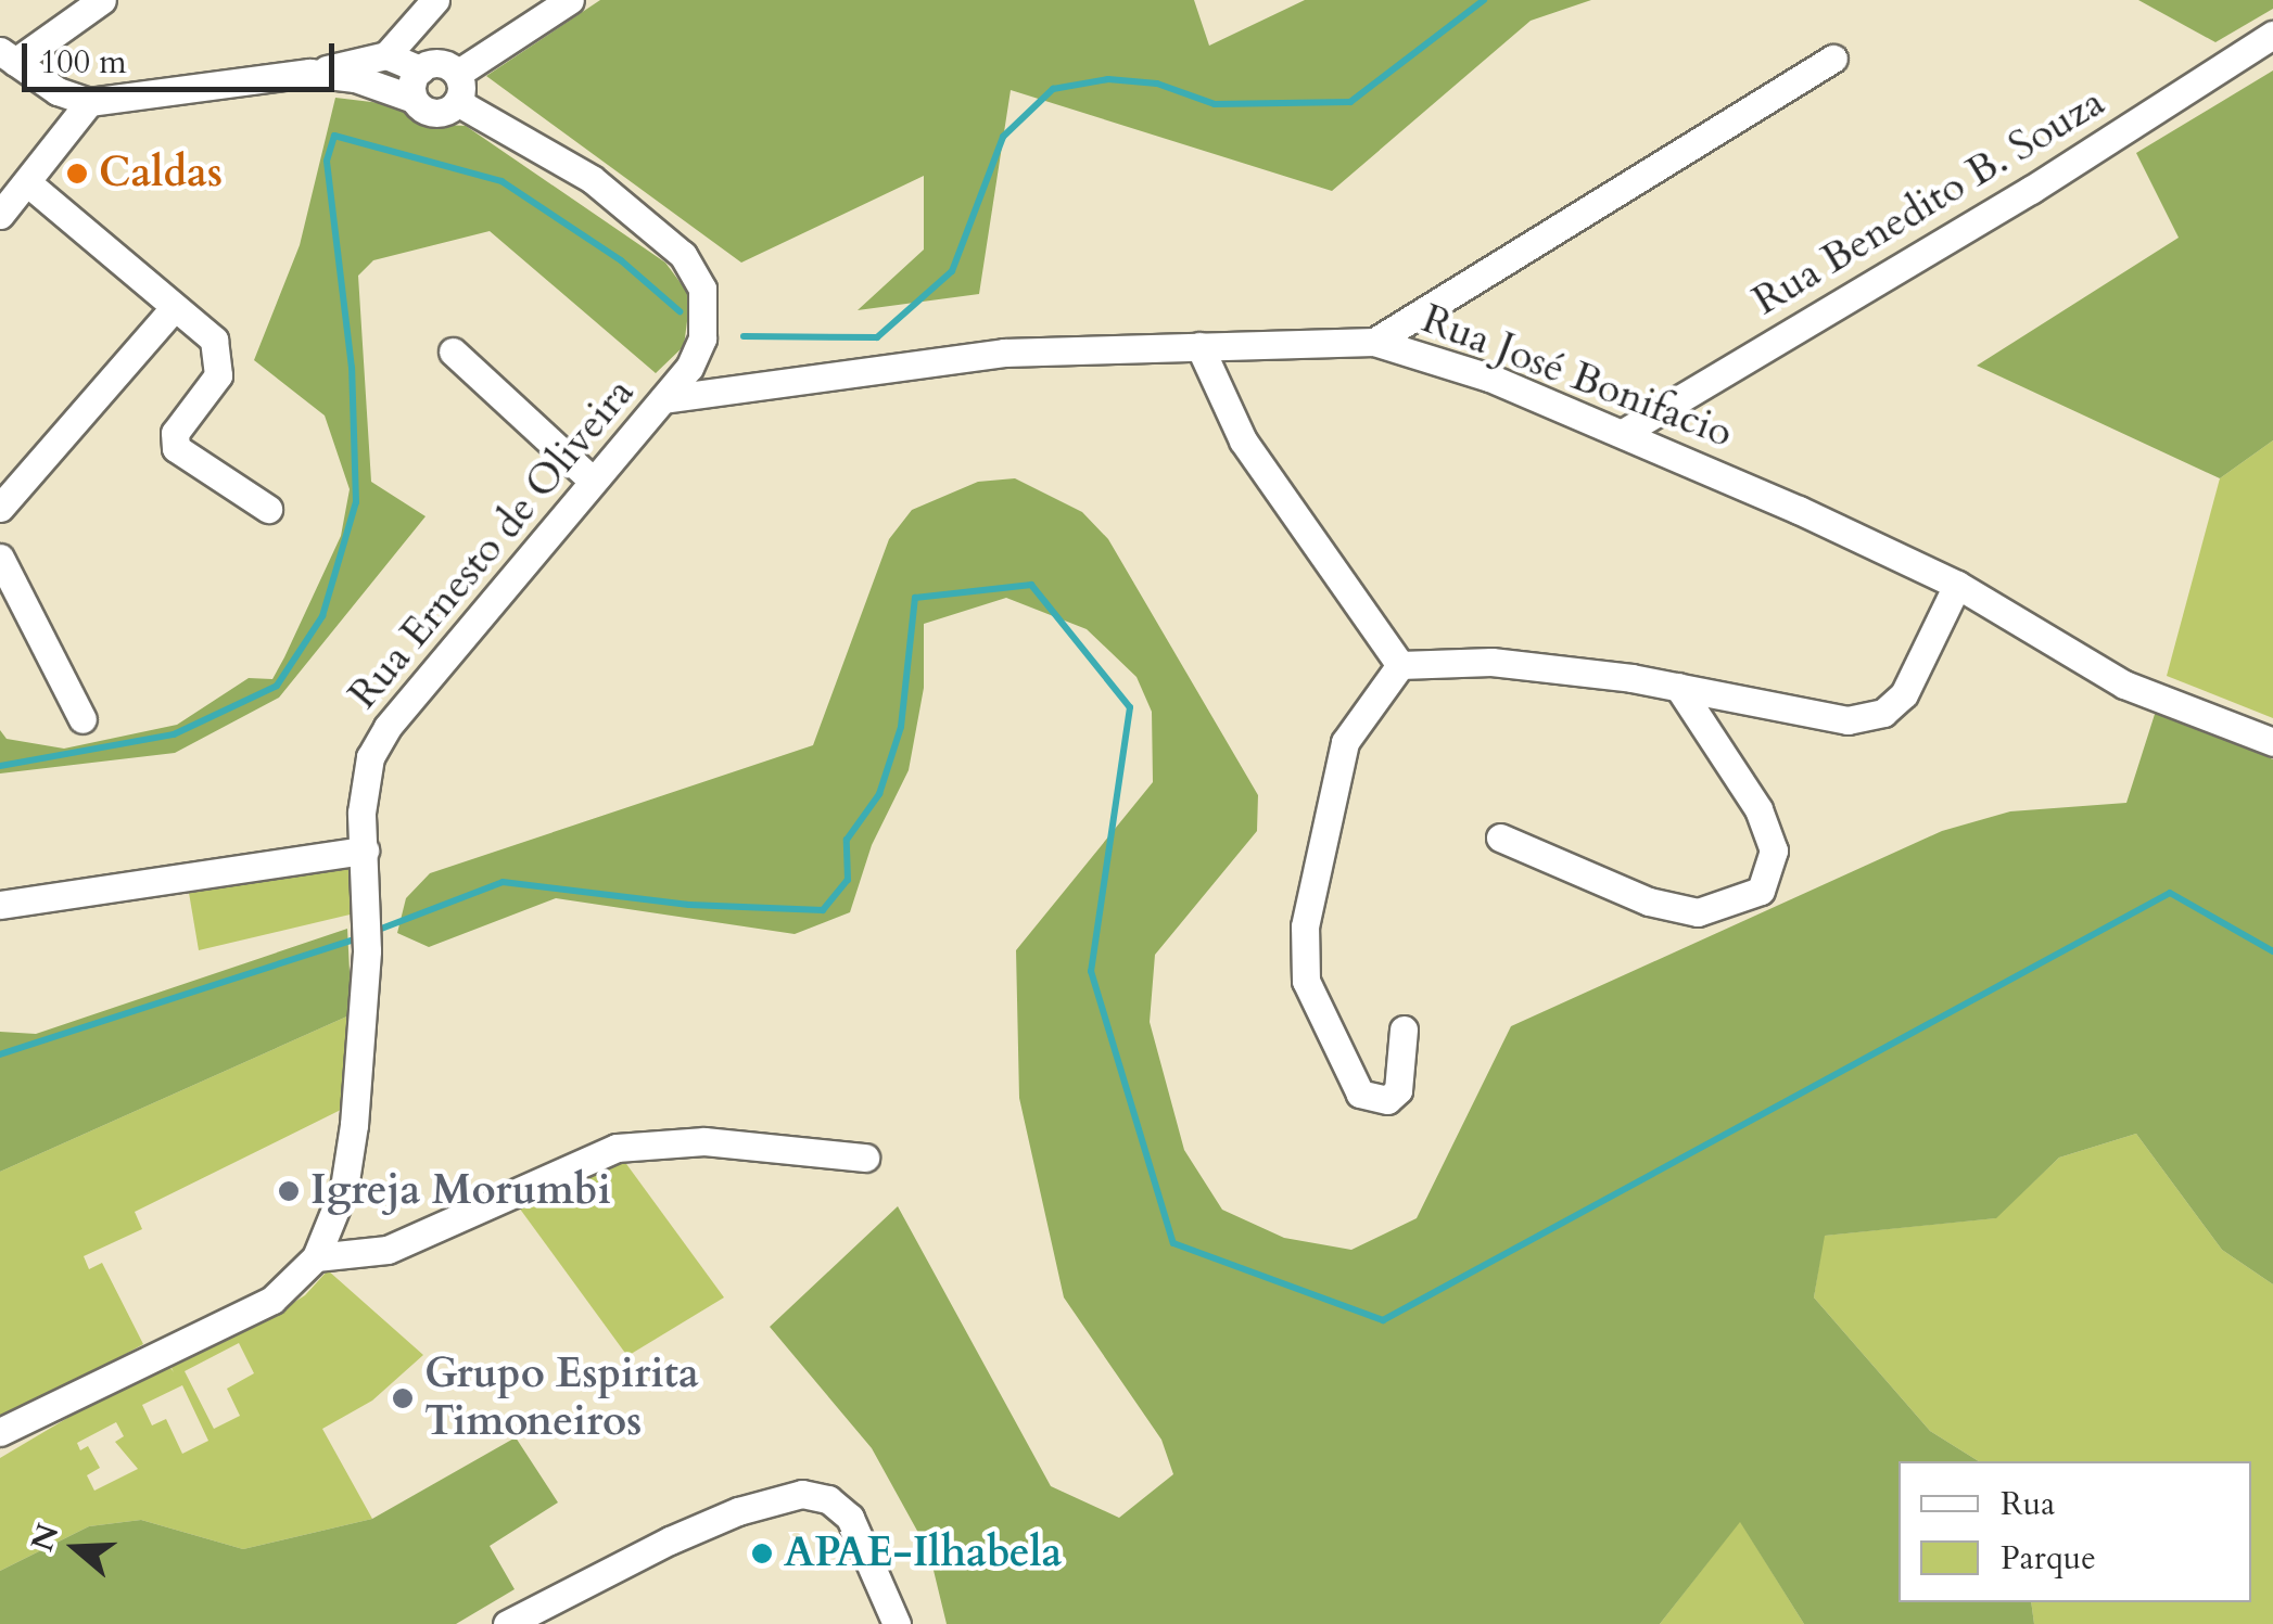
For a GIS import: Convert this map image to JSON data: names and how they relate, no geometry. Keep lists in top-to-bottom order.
{
  "streets": {
    "street": ["Rua Benedito B. Souza", "Rua José Bonifacio", "Rua Ernesto de Oliveira"]
  },
  "crossings": [
    ["Rua Benedito B. Souza", "Rua José Bonifacio"],
    ["Rua José Bonifacio", "Rua Ernesto de Oliveira"]
  ],
  "places": [
    "Caldas",
    "Igreja Morumbi",
    "Grupo Espirita Timoneiros",
    "APAE-Ilhabela"
  ],
  "legend": ["Rua", "Parque"],
  "scale_bar": "100 m",
  "north": "left"
}
